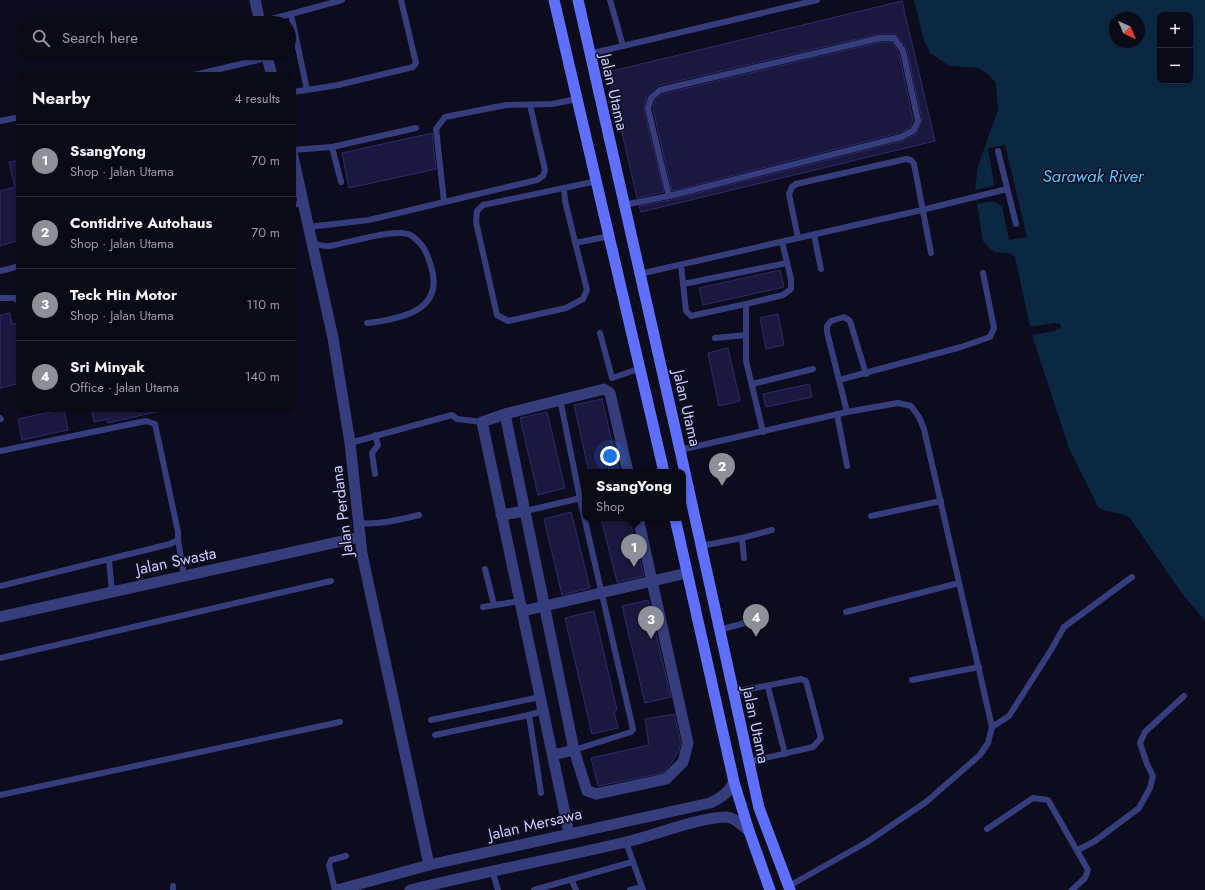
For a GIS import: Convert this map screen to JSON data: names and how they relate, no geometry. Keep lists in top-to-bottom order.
{
  "streets": {
    "main road": ["Jalan Utama"],
    "street": ["Jalan Perdana", "Jalan Swasta", "Jalan Mersawa"]
  },
  "crossings": [
    ["Jalan Utama", "Jalan Mersawa"],
    ["Jalan Perdana", "Jalan Swasta"],
    ["Jalan Perdana", "Jalan Mersawa"]
  ],
  "water": ["Sarawak River"],
  "north": "bottom right",
  "page": {
    "map_buttons": ["+", "−"],
    "search": "Search here",
    "heading": ["Nearby", "4 results"],
    "list": [
      {
        "mark": "1",
        "name": "SsangYong",
        "note": "Shop · Jalan Utama",
        "value": "70 m"
      },
      {
        "mark": "2",
        "name": "Contidrive Autohaus",
        "note": "Shop · Jalan Utama",
        "value": "70 m"
      },
      {
        "mark": "3",
        "name": "Teck Hin Motor",
        "note": "Shop · Jalan Utama",
        "value": "110 m"
      },
      {
        "mark": "4",
        "name": "Sri Minyak",
        "note": "Office · Jalan Utama",
        "value": "140 m"
      }
    ],
    "pins": [
      "2",
      "1",
      "4",
      "3"
    ],
    "popup": ["SsangYong", "Shop"]
  }
}
